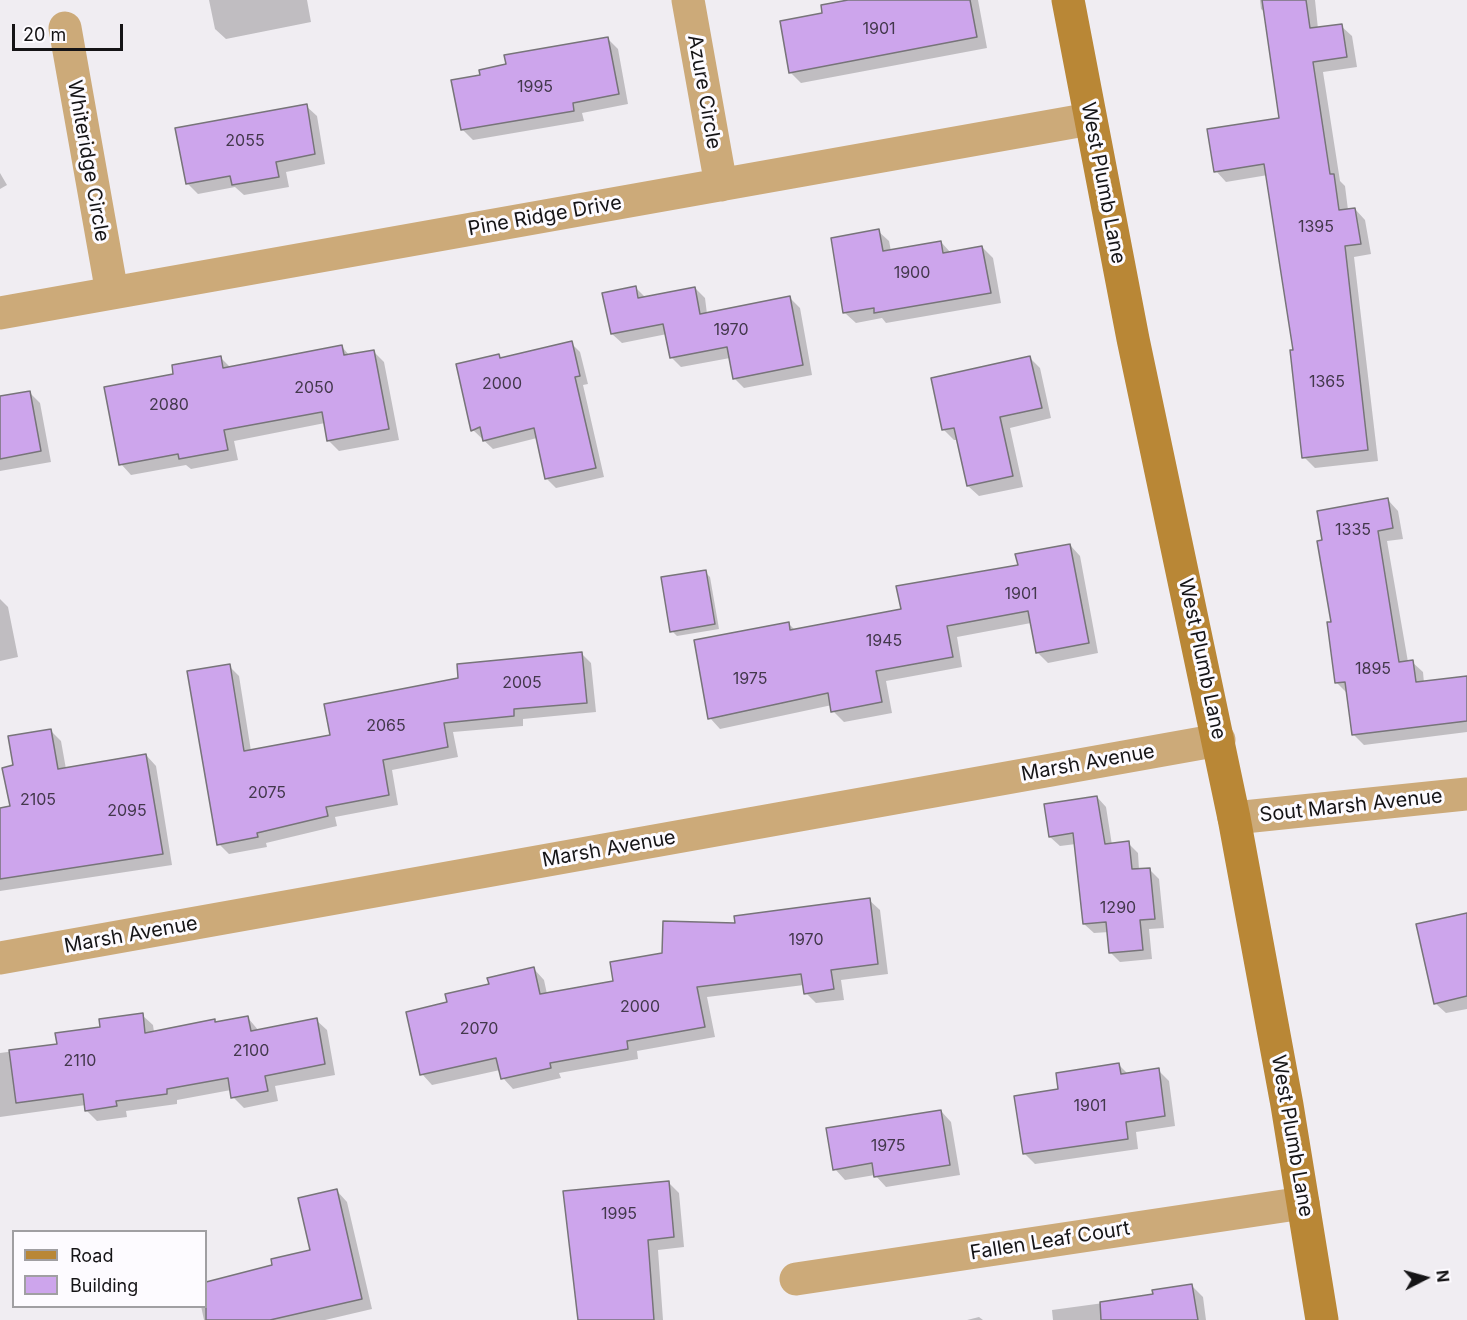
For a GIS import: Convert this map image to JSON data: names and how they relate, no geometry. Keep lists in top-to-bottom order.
{
  "streets": {
    "main road": ["West Plumb Lane"],
    "street": [
      "Azure Circle",
      "Whiteridge Circle",
      "Pine Ridge Drive",
      "Marsh Avenue",
      "Sout Marsh Avenue",
      "Fallen Leaf Court"
    ]
  },
  "crossings": [
    ["Azure Circle", "Pine Ridge Drive"],
    ["Whiteridge Circle", "Pine Ridge Drive"],
    ["West Plumb Lane", "Pine Ridge Drive"],
    ["West Plumb Lane", "Marsh Avenue"],
    ["West Plumb Lane", "Sout Marsh Avenue"],
    ["West Plumb Lane", "Fallen Leaf Court"]
  ],
  "house_numbers": [
    "1901",
    "1995",
    "2055",
    "1395",
    "1900",
    "1970",
    "1365",
    "2000",
    "2050",
    "2080",
    "1335",
    "1901",
    "1945",
    "1895",
    "1975",
    "2005",
    "2065",
    "2075",
    "2105",
    "2095",
    "1290",
    "1970",
    "2000",
    "2070",
    "2100",
    "2110",
    "1901",
    "1975",
    "1995"
  ],
  "legend": ["Road", "Building"],
  "scale_bar": "20 m",
  "north": "right"
}
